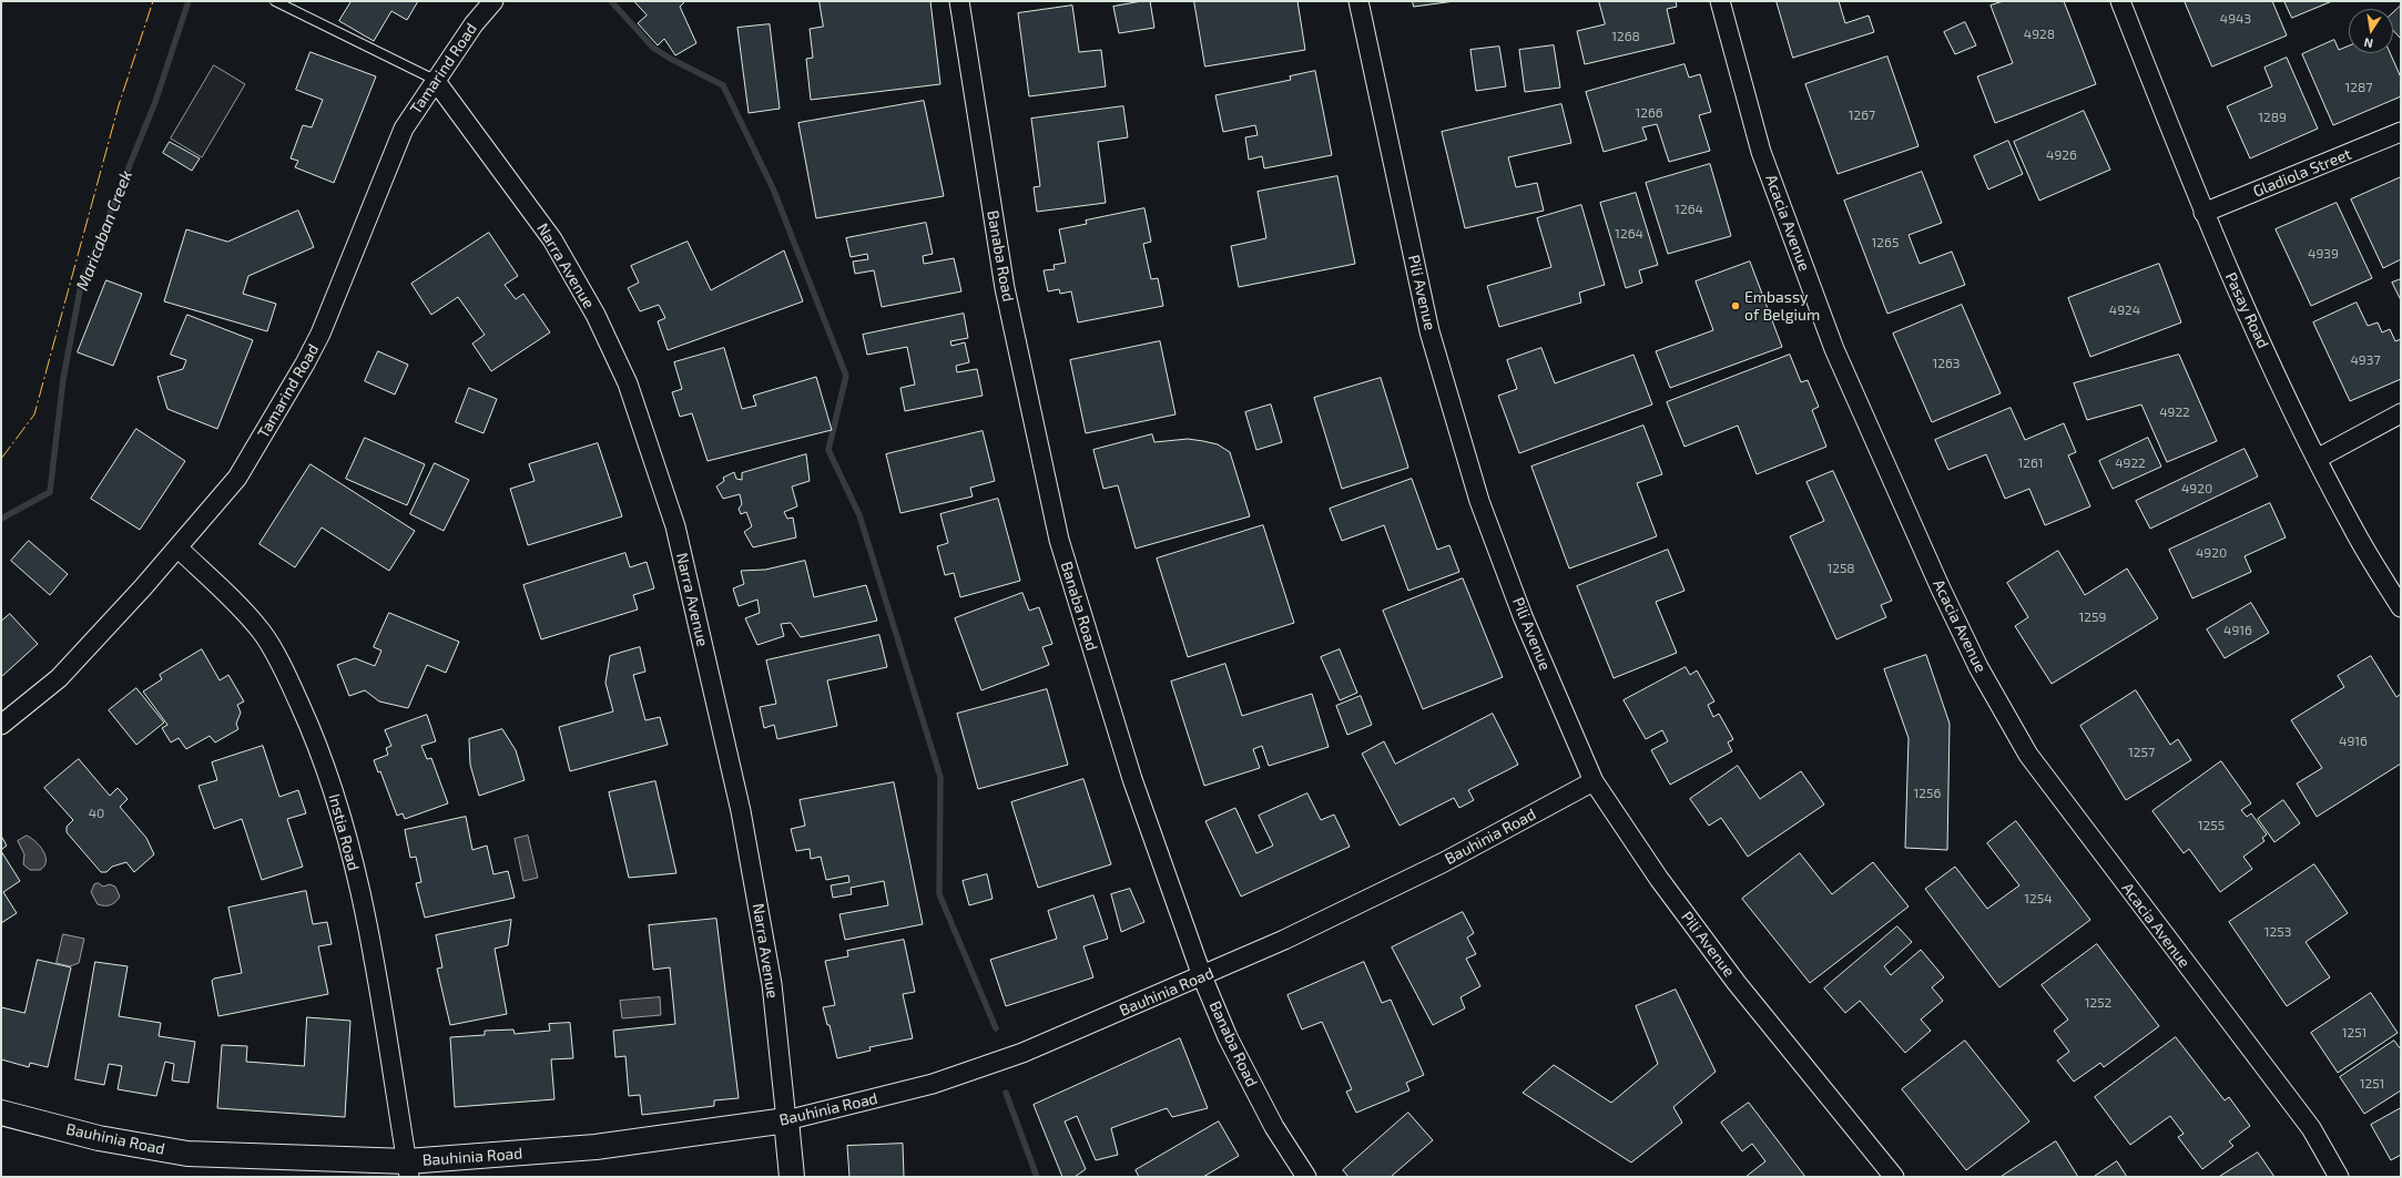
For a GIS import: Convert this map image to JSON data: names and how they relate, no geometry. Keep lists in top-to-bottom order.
{
  "streets": {
    "street": [
      "Tamarind Road",
      "Gladiola Street",
      "Acacia Avenue",
      "Banaba Road",
      "Narra Avenue",
      "Pili Avenue",
      "Pasay Road",
      "Instia Road",
      "Bauhinia Road"
    ]
  },
  "crossings": [
    ["Tamarind Road", "Narra Avenue"],
    ["Tamarind Road", "Instia Road"],
    ["Gladiola Street", "Pasay Road"],
    ["Banaba Road", "Bauhinia Road"],
    ["Narra Avenue", "Bauhinia Road"],
    ["Pili Avenue", "Bauhinia Road"],
    ["Instia Road", "Bauhinia Road"]
  ],
  "water": ["Maricaban Creek"],
  "places": ["Embassy of Belgium"],
  "house_numbers": [
    "4943",
    "4928",
    "1268",
    "1287",
    "1266",
    "1267",
    "1289",
    "4926",
    "1264",
    "1264",
    "1265",
    "4939",
    "4924",
    "4937",
    "1263",
    "4922",
    "1261",
    "4922",
    "4920",
    "4920",
    "1258",
    "1259",
    "4916",
    "4916",
    "1257",
    "1256",
    "40",
    "1255",
    "1254",
    "1253",
    "1252",
    "1251",
    "1251"
  ],
  "north": "bottom"
}
